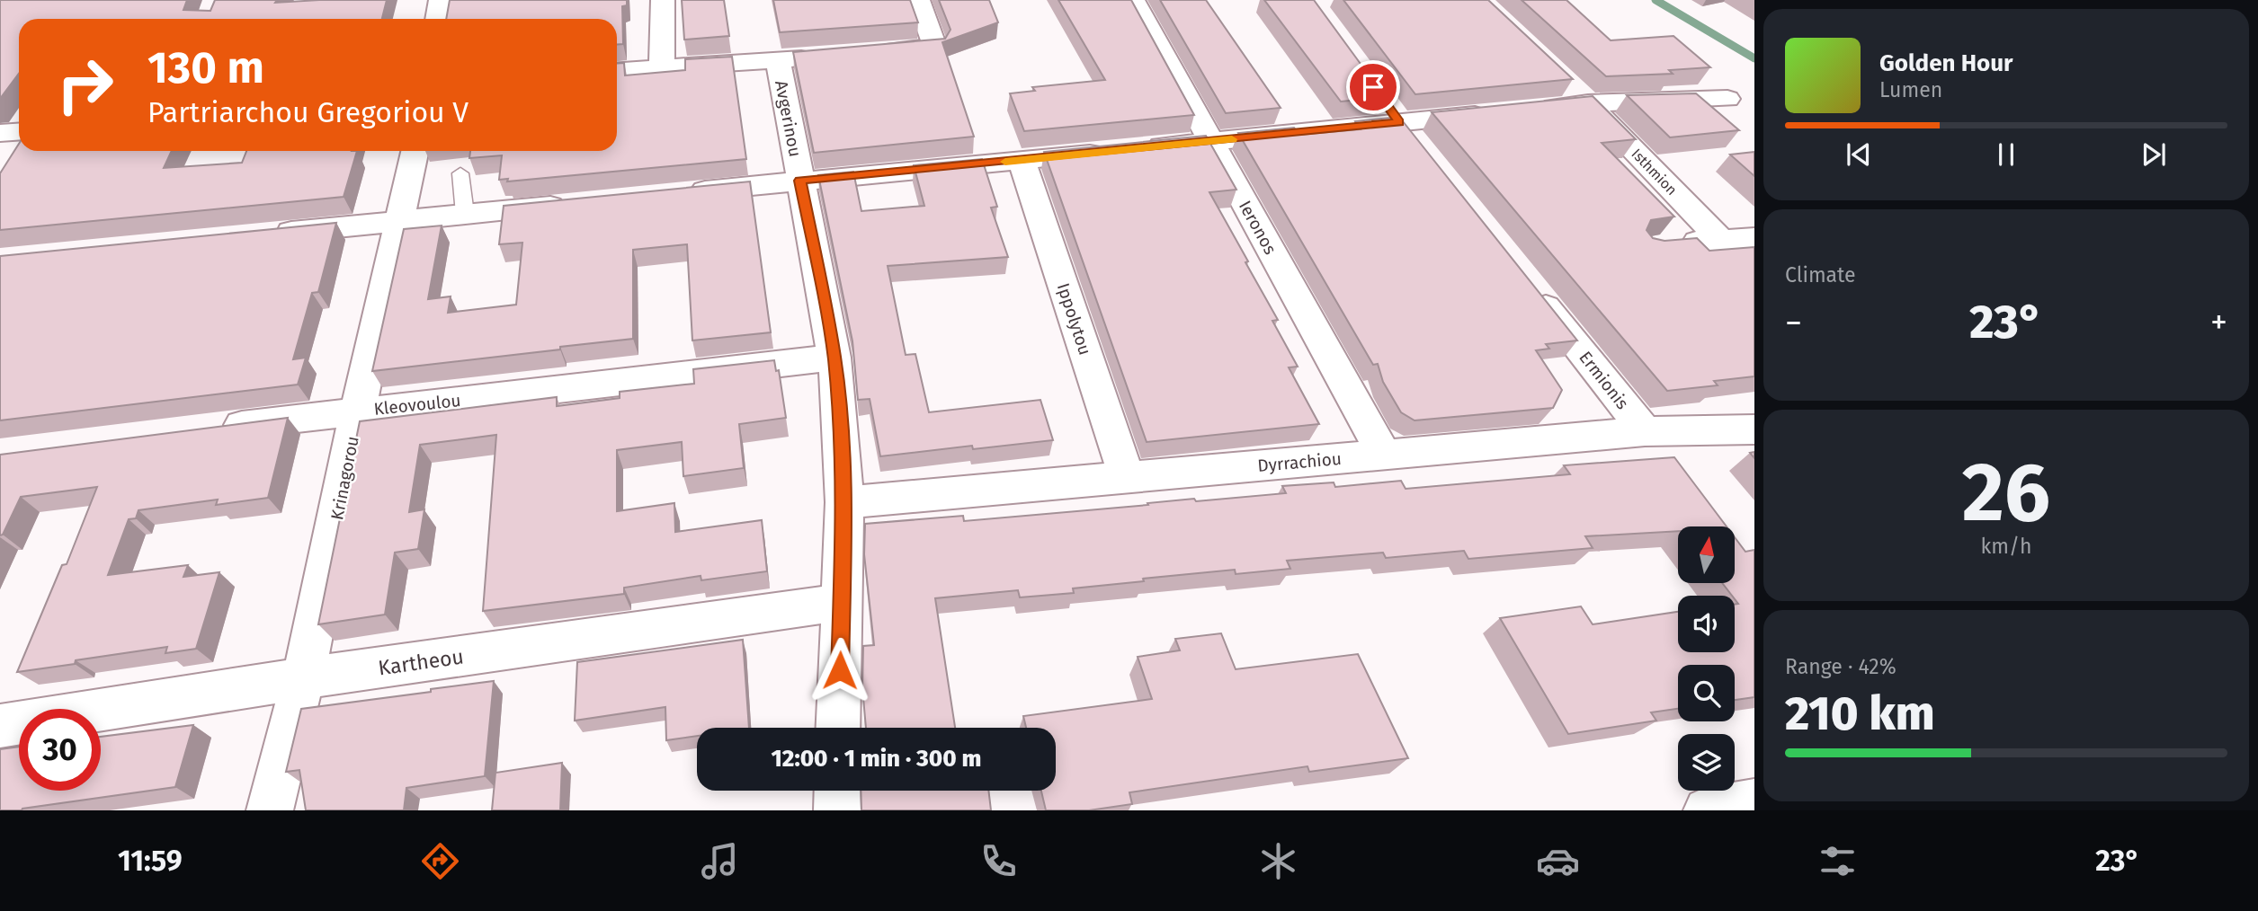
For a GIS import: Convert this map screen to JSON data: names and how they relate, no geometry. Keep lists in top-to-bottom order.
{
  "streets": {
    "street": [
      "Avgerinou",
      "Isthmion",
      "Ieronos",
      "Ippolytou",
      "Ermionis",
      "Kleovoulou",
      "Dyrrachiou",
      "Krinagorou",
      "Kartheou"
    ]
  },
  "crossings": [
    ["Avgerinou", "Kleovoulou"],
    ["Avgerinou", "Dyrrachiou"],
    ["Avgerinou", "Kartheou"],
    ["Ieronos", "Dyrrachiou"],
    ["Ippolytou", "Dyrrachiou"],
    ["Ermionis", "Dyrrachiou"],
    ["Kleovoulou", "Krinagorou"],
    ["Krinagorou", "Kartheou"]
  ],
  "north": "top",
  "page": {
    "turn": ["130 m", "Partriarchou Gregoriou V"],
    "song": ["Golden Hour", "Lumen"],
    "tile": [
      "Climate",
      ["26", "km/h"],
      ["Range · 42%", "210 km"]
    ],
    "heat": ["−", "23°", "+"],
    "limit": "30",
    "trip": "12:00 · 1 min · 300 m",
    "tabs": ["11:59", "23°"]
  }
}
